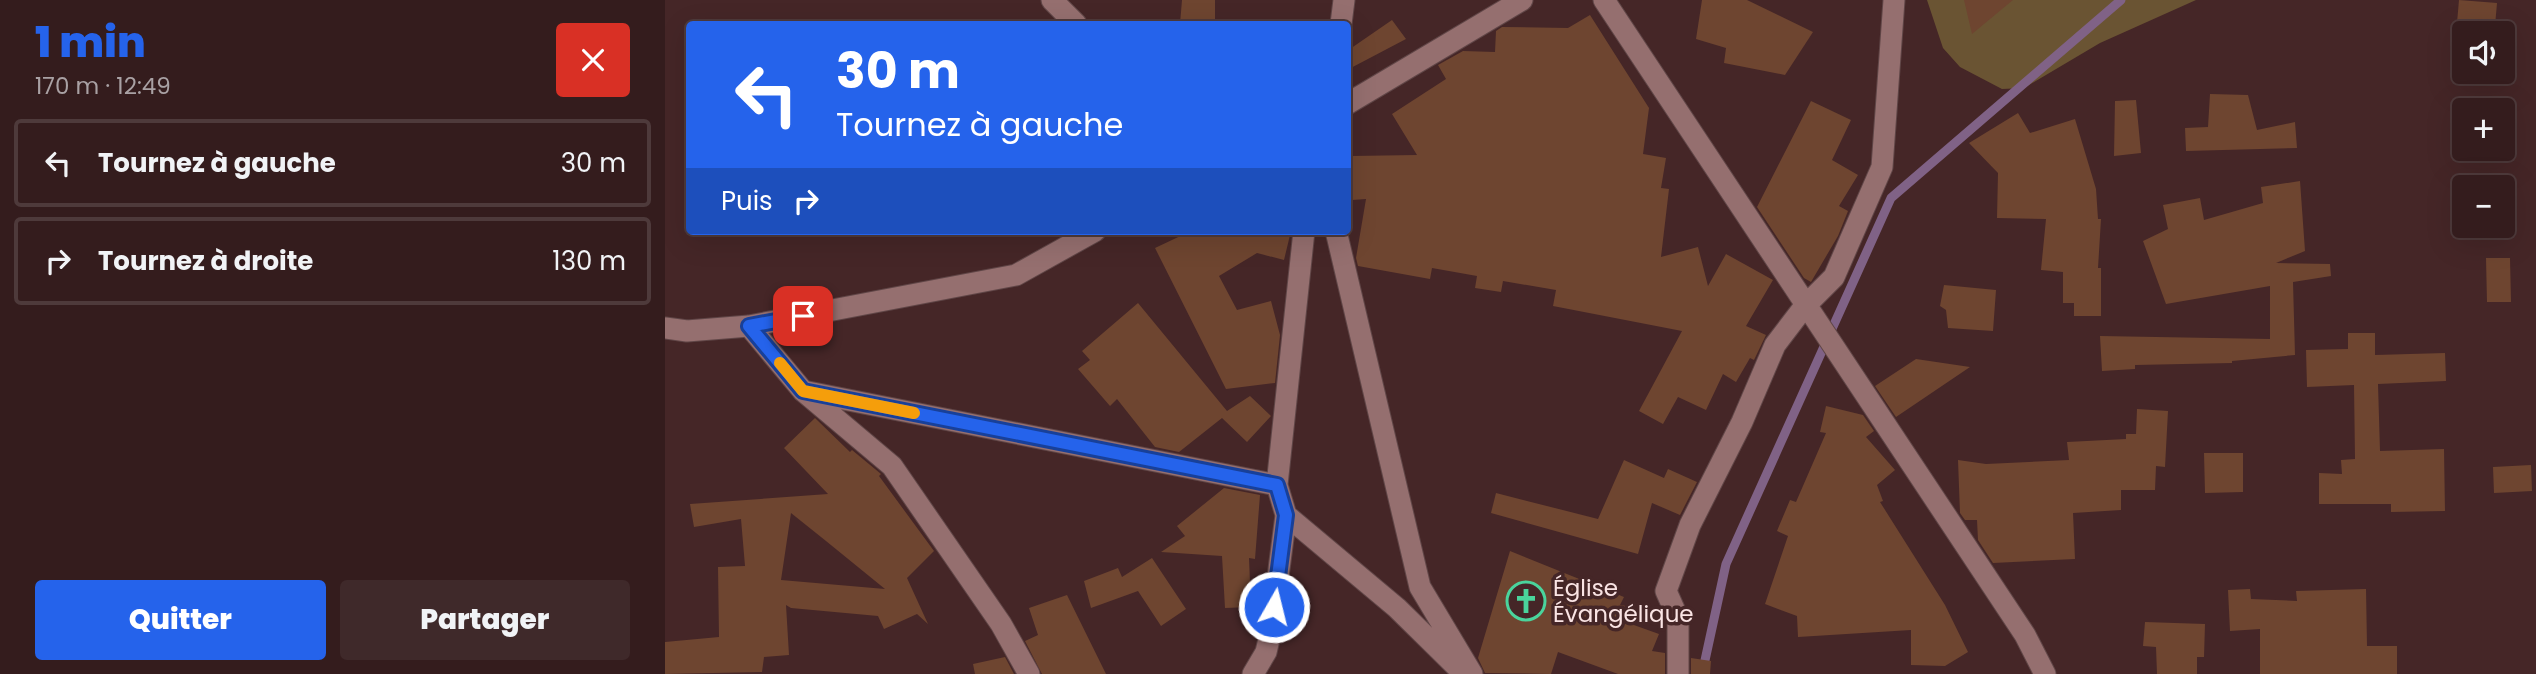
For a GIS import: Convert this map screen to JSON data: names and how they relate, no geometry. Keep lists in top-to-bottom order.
{
  "places": {
    "church": ["Église Évangélique"]
  },
  "page": {
    "heading": ["1 min", "170 m · 12:49"],
    "map_buttons": ["+", "−"],
    "turn": ["30 m", "Tournez à gauche"],
    "list": [
      {
        "name": "Tournez à gauche",
        "value": "30 m"
      },
      {
        "name": "Tournez à droite",
        "value": "130 m"
      }
    ],
    "then": "Puis",
    "buttons": ["Quitter", "Partager"]
  }
}
